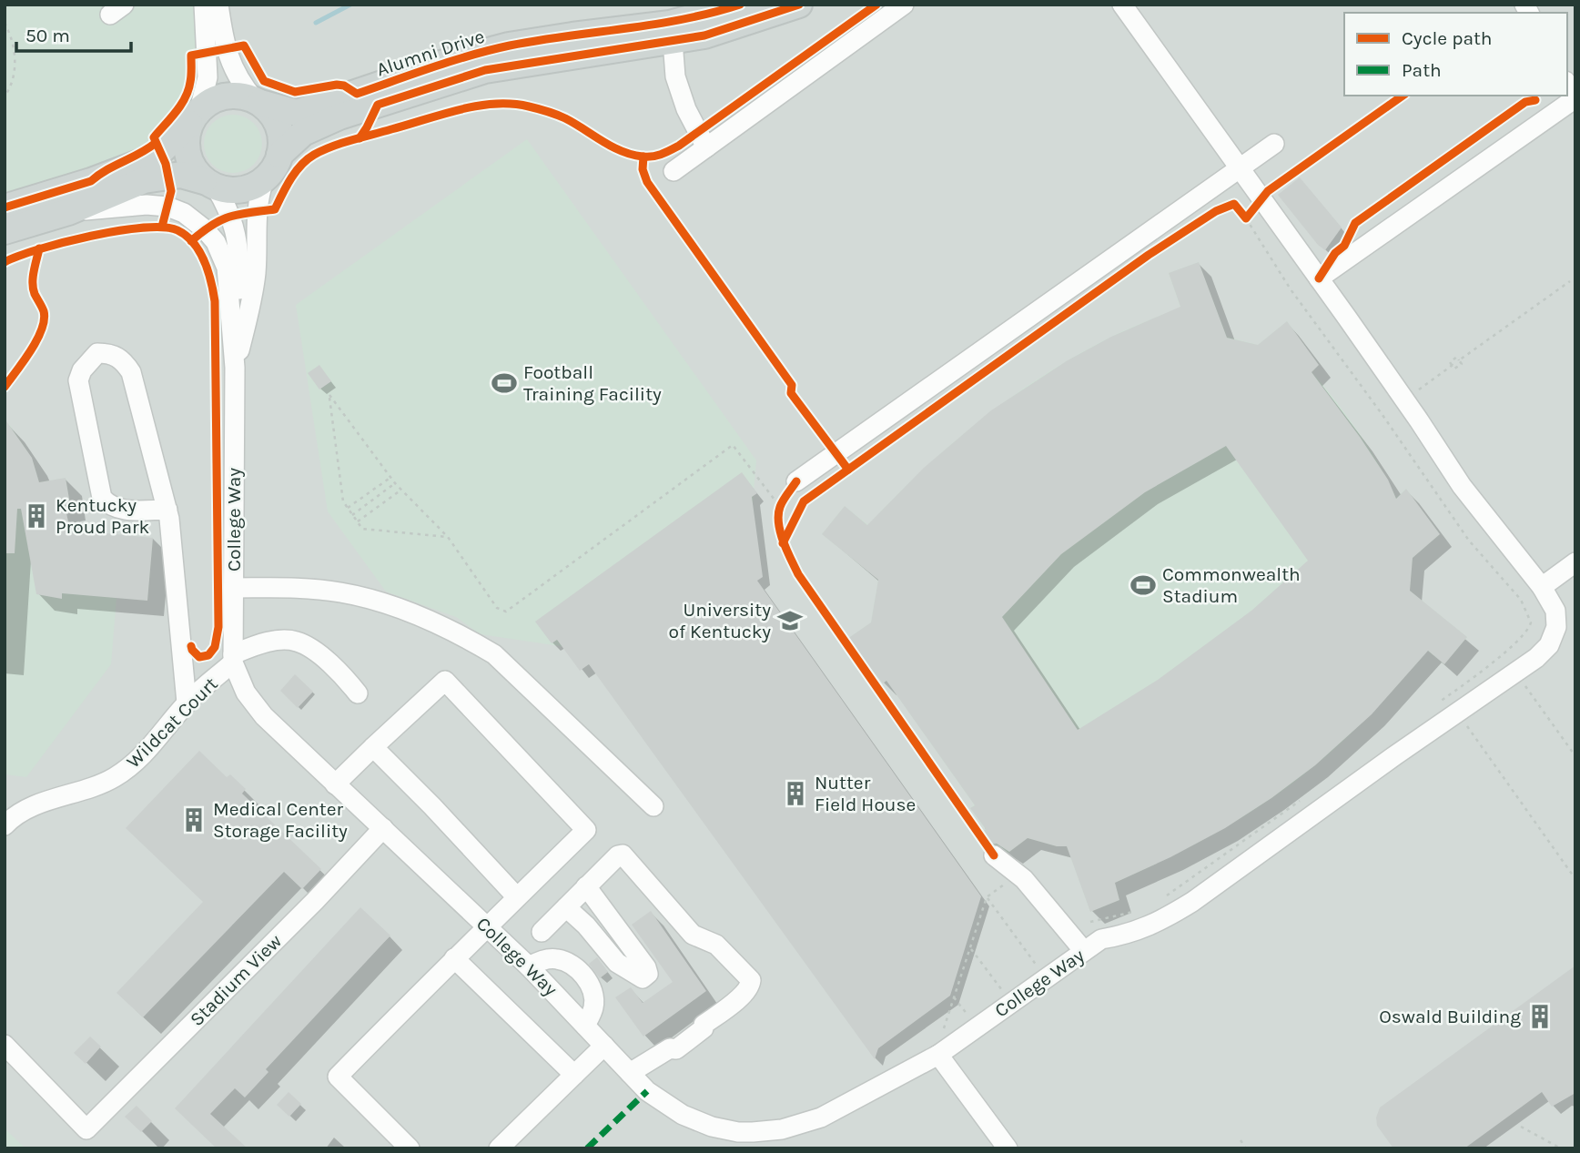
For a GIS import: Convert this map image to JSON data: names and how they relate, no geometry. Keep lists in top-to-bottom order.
{
  "streets": {
    "main road": ["Alumni Drive"],
    "street": ["College Way", "Wildcat Court", "Stadium View"]
  },
  "crossings": [
    ["Alumni Drive", "College Way"],
    ["College Way", "Wildcat Court"],
    ["College Way", "Stadium View"]
  ],
  "places": {
    "sports": ["Football Training Facility", "Commonwealth Stadium"],
    "building": [
      "Kentucky Proud Park",
      "Nutter Field House",
      "Medical Center Storage Facility",
      "Oswald Building"
    ],
    "school or university": ["University of Kentucky"]
  },
  "legend": ["Cycle path", "Path"],
  "scale_bar": "50 m"
}
